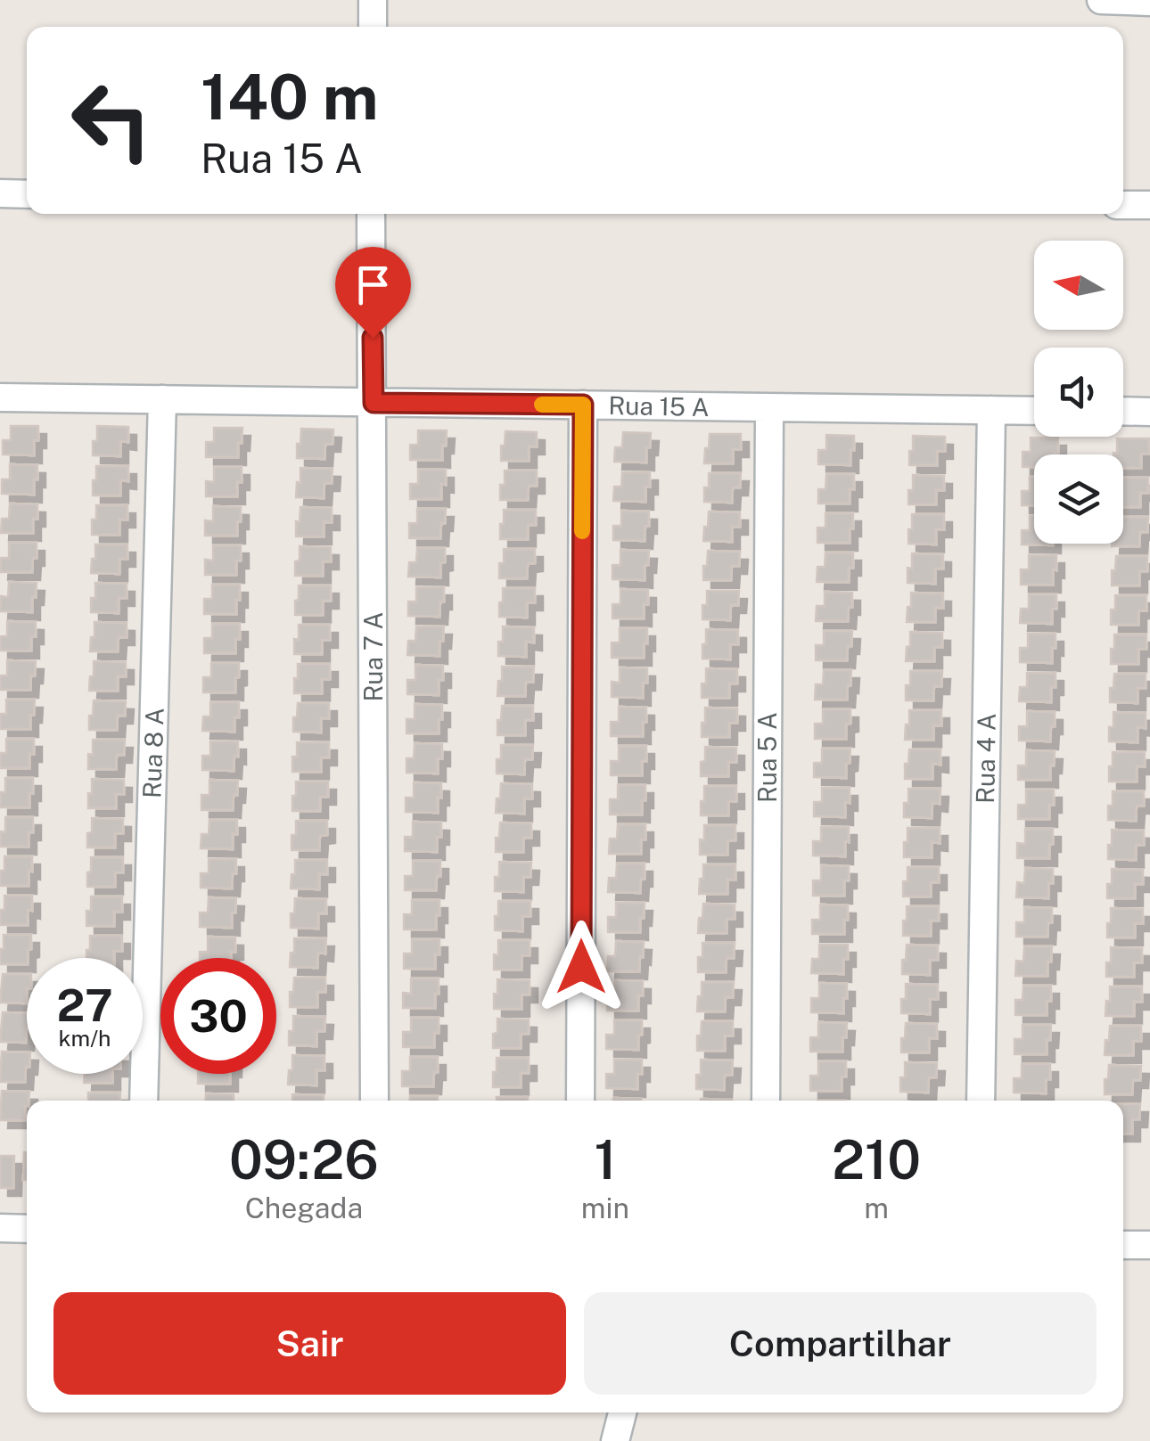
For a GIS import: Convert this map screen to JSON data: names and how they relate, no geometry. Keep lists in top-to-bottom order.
{
  "streets": {
    "street": [
      "Rua 15 A",
      "Rua 7 A",
      "Rua 8 A",
      "Rua 5 A",
      "Rua 4 A"
    ]
  },
  "crossings": [
    ["Rua 15 A", "Rua 7 A"],
    ["Rua 15 A", "Rua 8 A"],
    ["Rua 15 A", "Rua 5 A"],
    ["Rua 15 A", "Rua 4 A"]
  ],
  "north": "left",
  "page": {
    "turn": ["140 m", "Rua 15 A"],
    "speed": "27 km/h",
    "limit": "30",
    "eta": [
      "09:26",
      "Chegada",
      "1",
      "min",
      "210",
      "m"
    ],
    "buttons": ["Sair", "Compartilhar"]
  }
}
